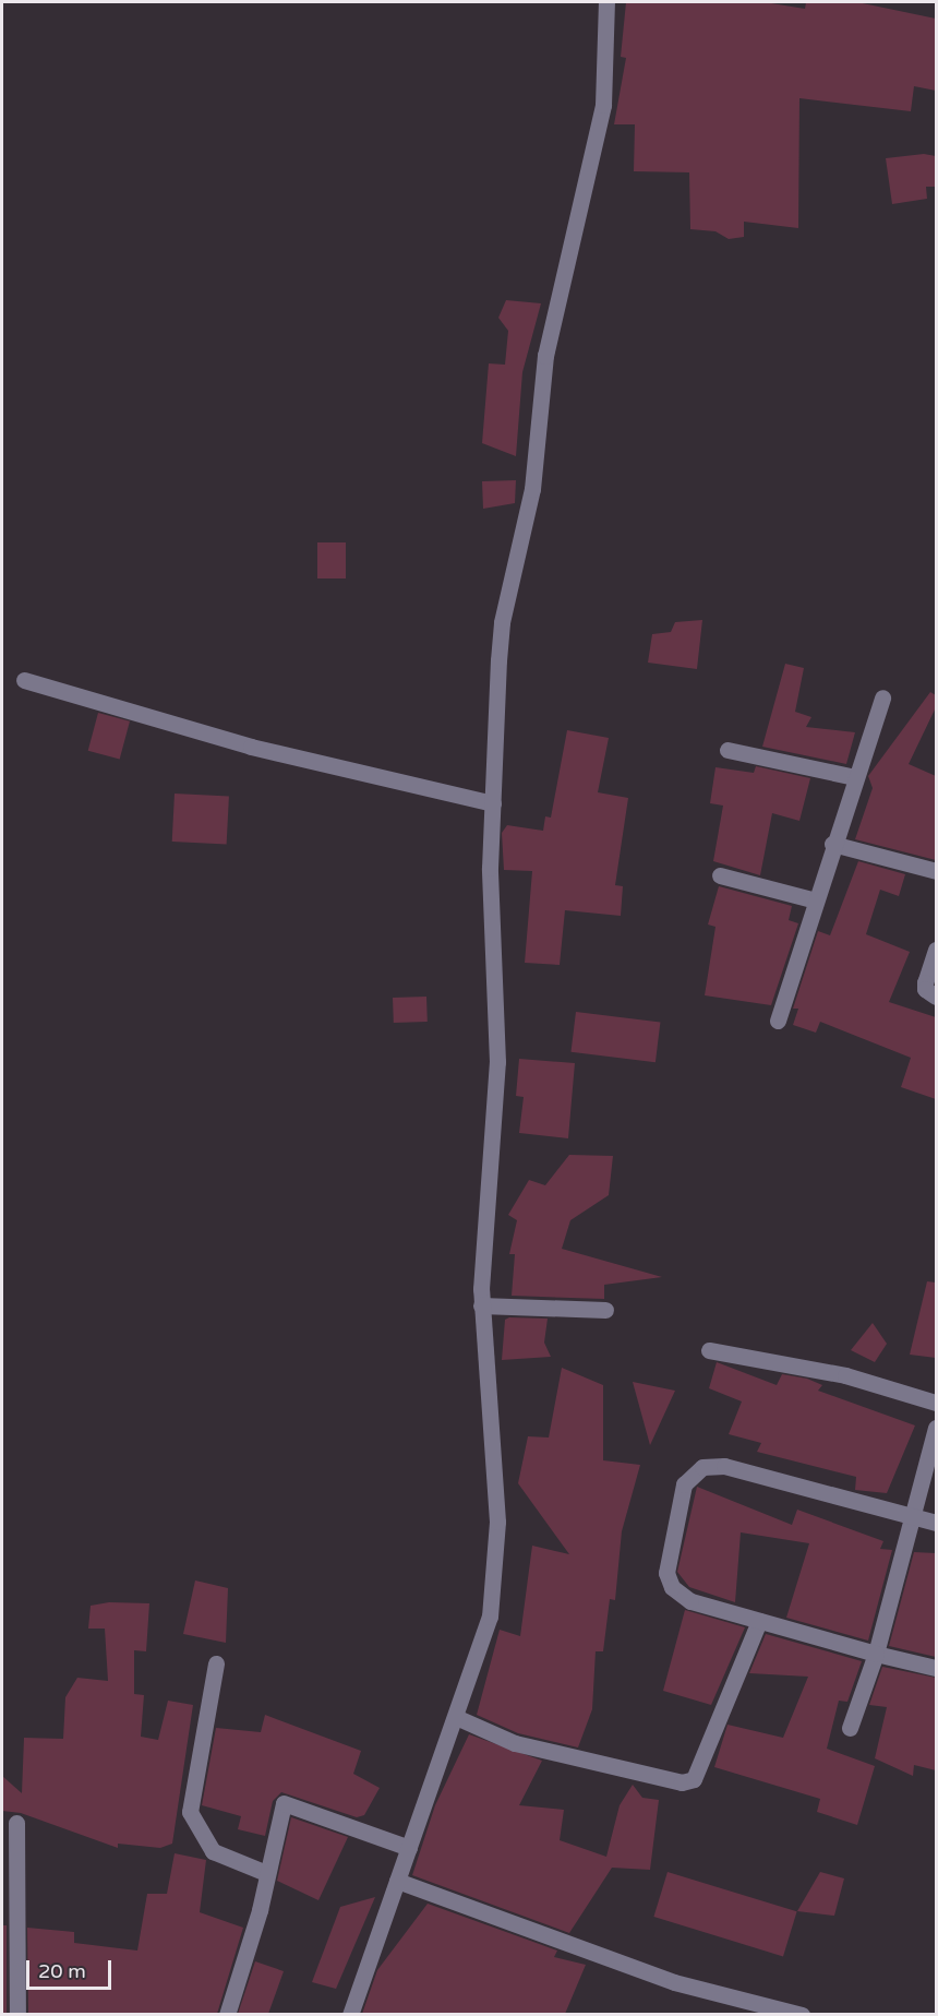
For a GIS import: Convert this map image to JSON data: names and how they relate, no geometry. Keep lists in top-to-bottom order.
{
  "scale_bar": "20 m"
}
